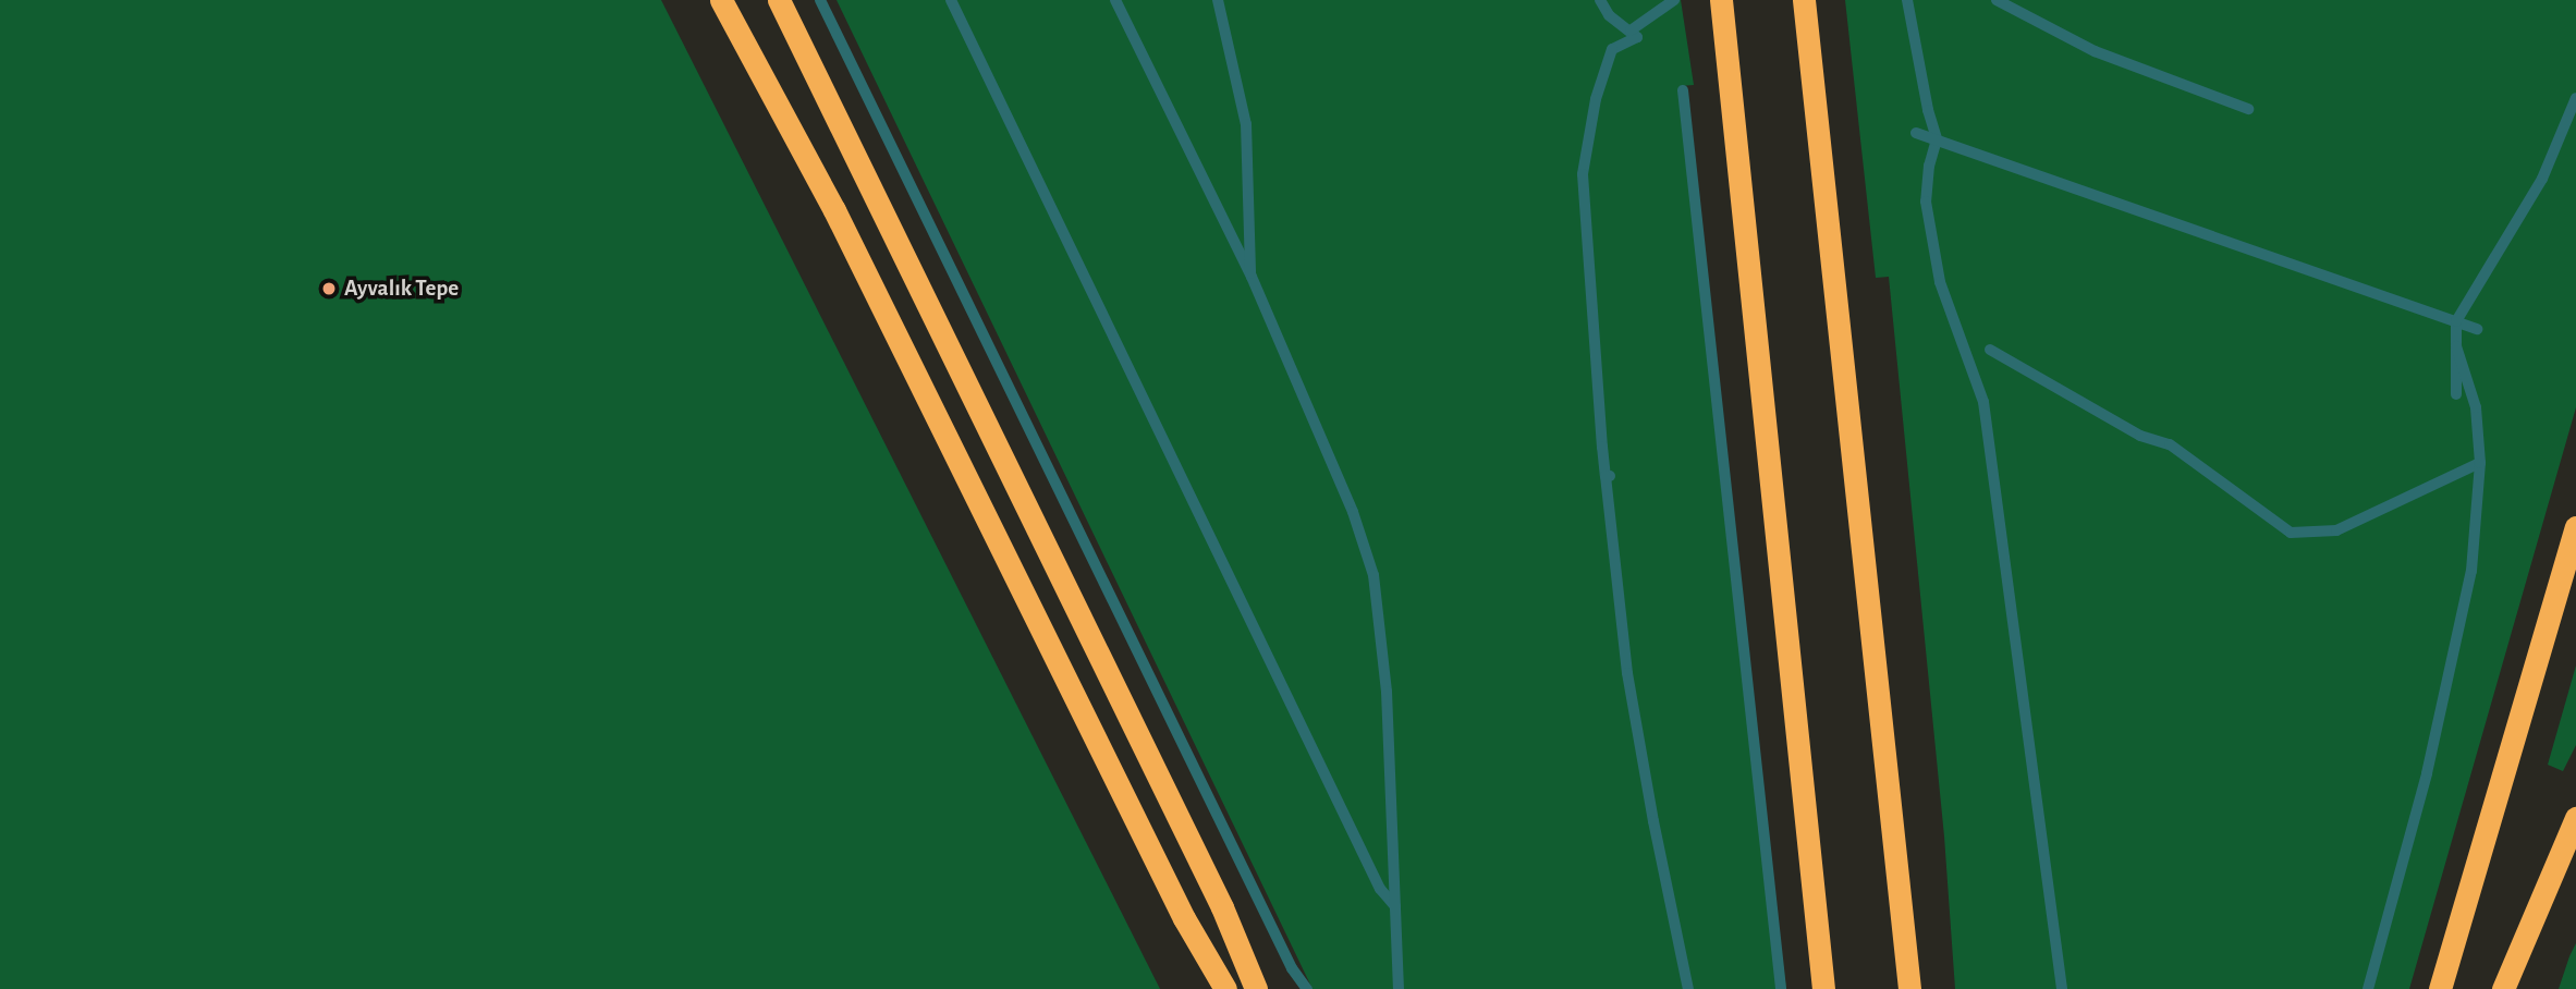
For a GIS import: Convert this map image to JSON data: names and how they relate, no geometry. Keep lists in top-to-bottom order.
{
  "places": ["Ayvalık Tepe"]
}
